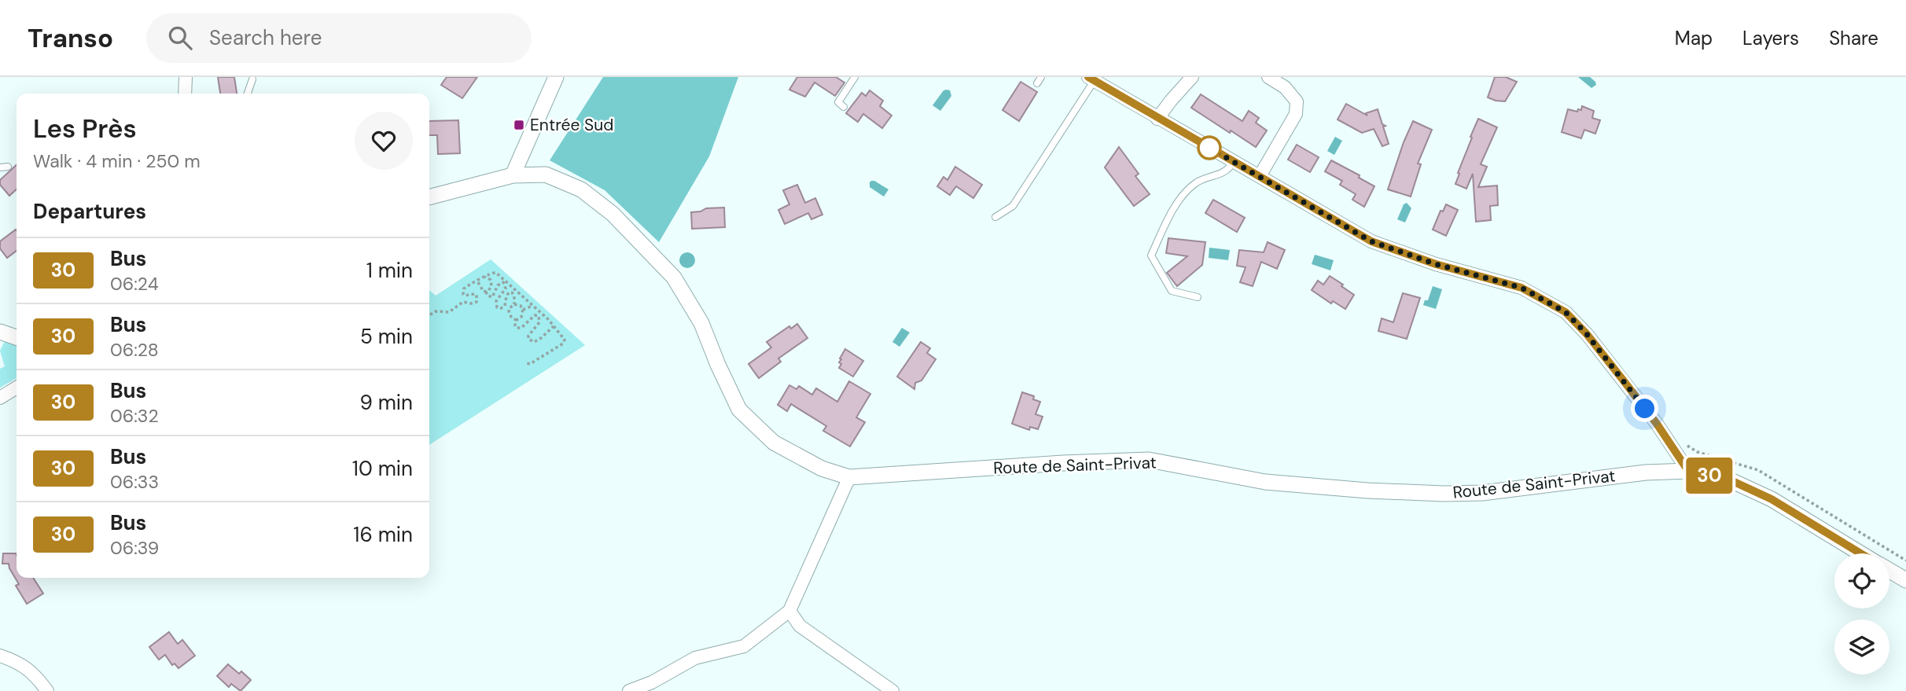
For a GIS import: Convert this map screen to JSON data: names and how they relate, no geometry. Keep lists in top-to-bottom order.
{
  "streets": {
    "street": ["Route de Saint-Privat"]
  },
  "places": {
    "transit": ["Entrée Sud"]
  },
  "lines": ["bus line 30"],
  "page": {
    "header": "Transo",
    "search": "Search here",
    "nav": ["Map", "Layers", "Share"],
    "on_map": "30",
    "heading": [
      ["Les Près", "Walk · 4 min · 250 m"],
      "Departures"
    ],
    "list": [
      {
        "mark": "30",
        "name": "Bus",
        "note": "06:24",
        "value": "1 min"
      },
      {
        "mark": "30",
        "name": "Bus",
        "note": "06:28",
        "value": "5 min"
      },
      {
        "mark": "30",
        "name": "Bus",
        "note": "06:32",
        "value": "9 min"
      },
      {
        "mark": "30",
        "name": "Bus",
        "note": "06:33",
        "value": "10 min"
      },
      {
        "mark": "30",
        "name": "Bus",
        "note": "06:39",
        "value": "16 min"
      }
    ]
  }
}
